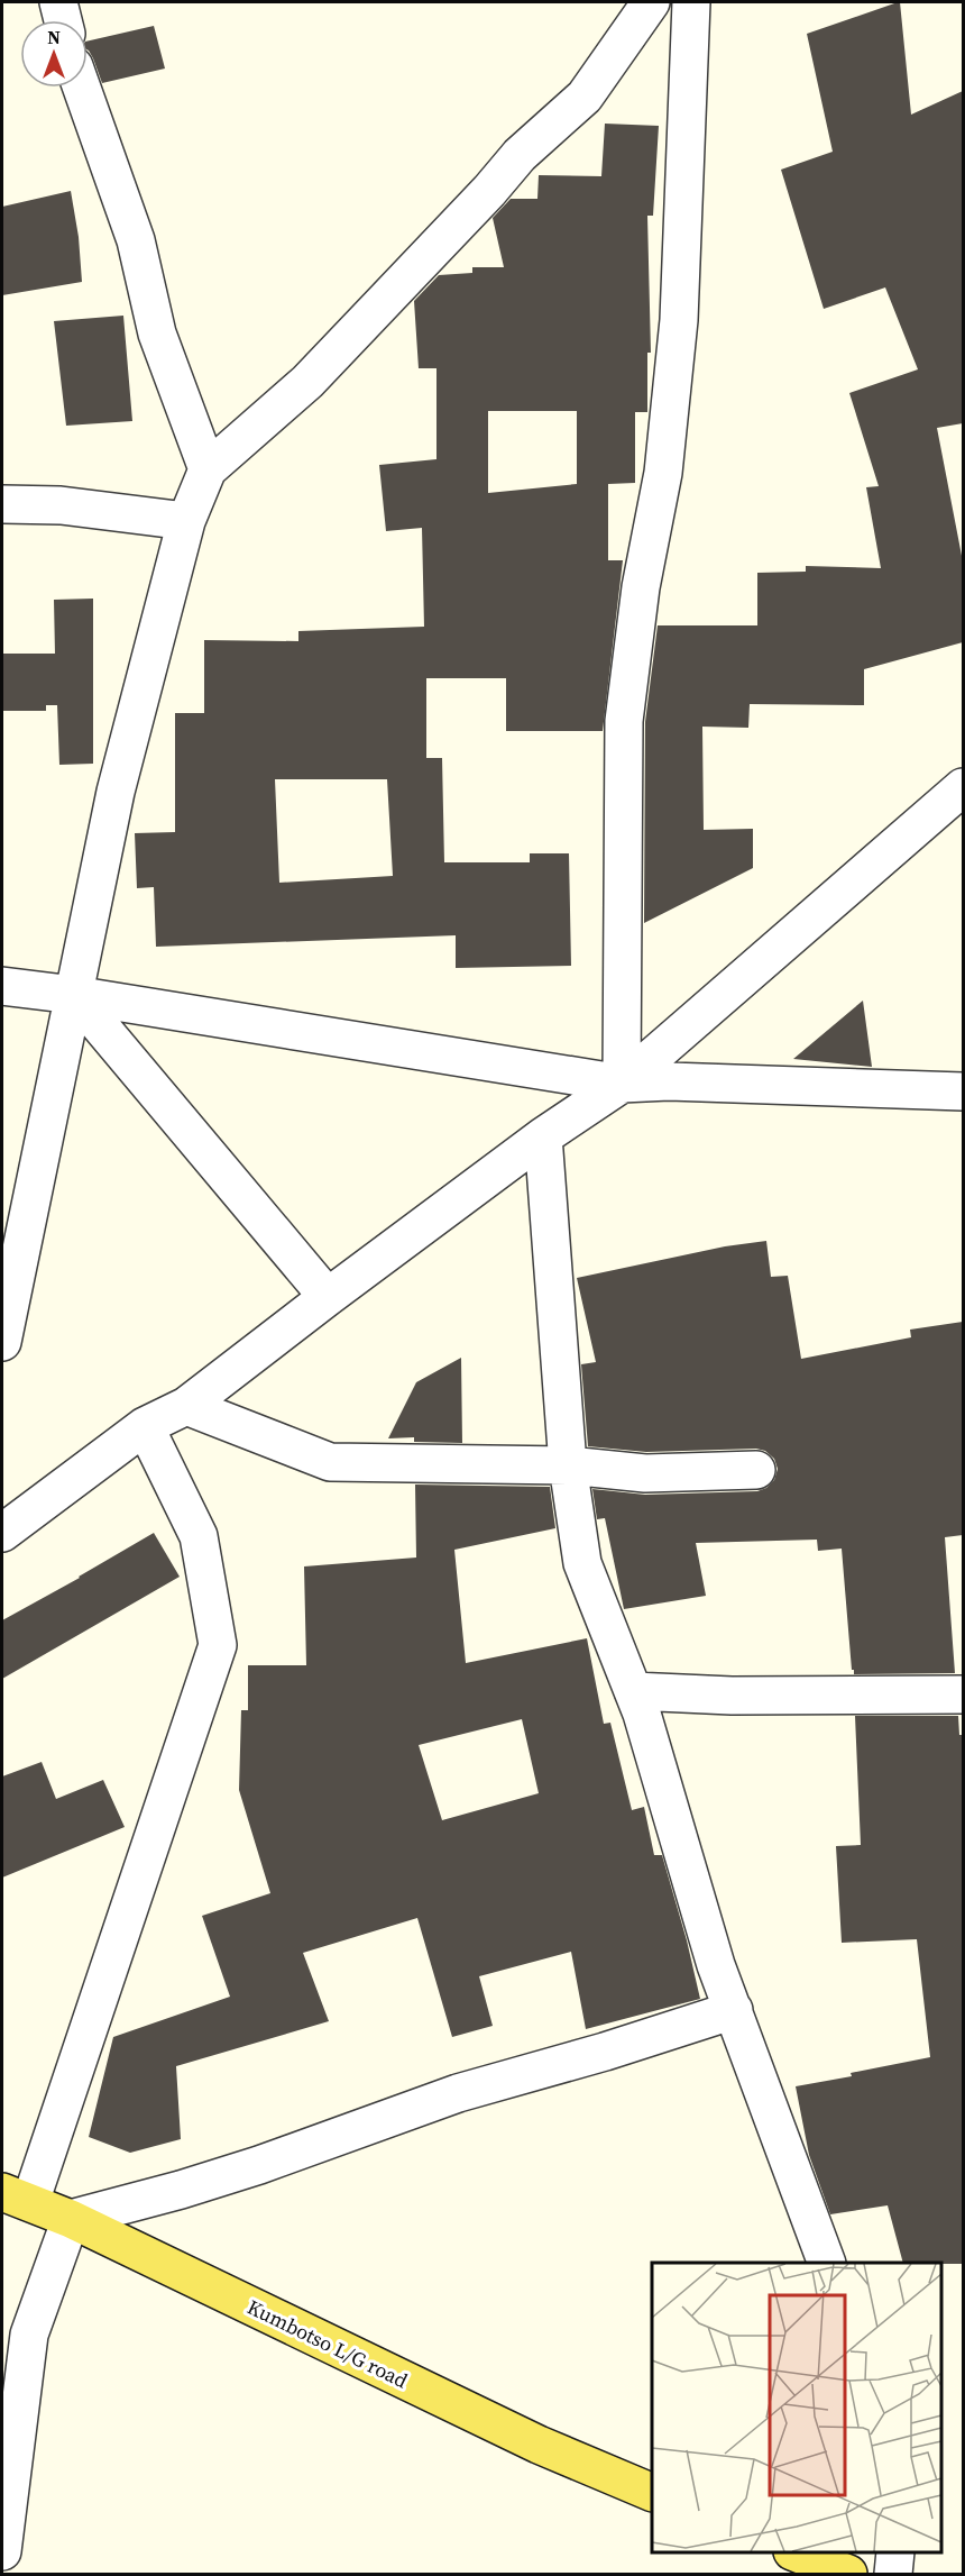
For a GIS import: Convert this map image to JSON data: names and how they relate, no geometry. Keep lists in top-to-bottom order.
{
  "streets": {
    "main road": ["Kumbotso L/G road"]
  },
  "north": "top"
}
